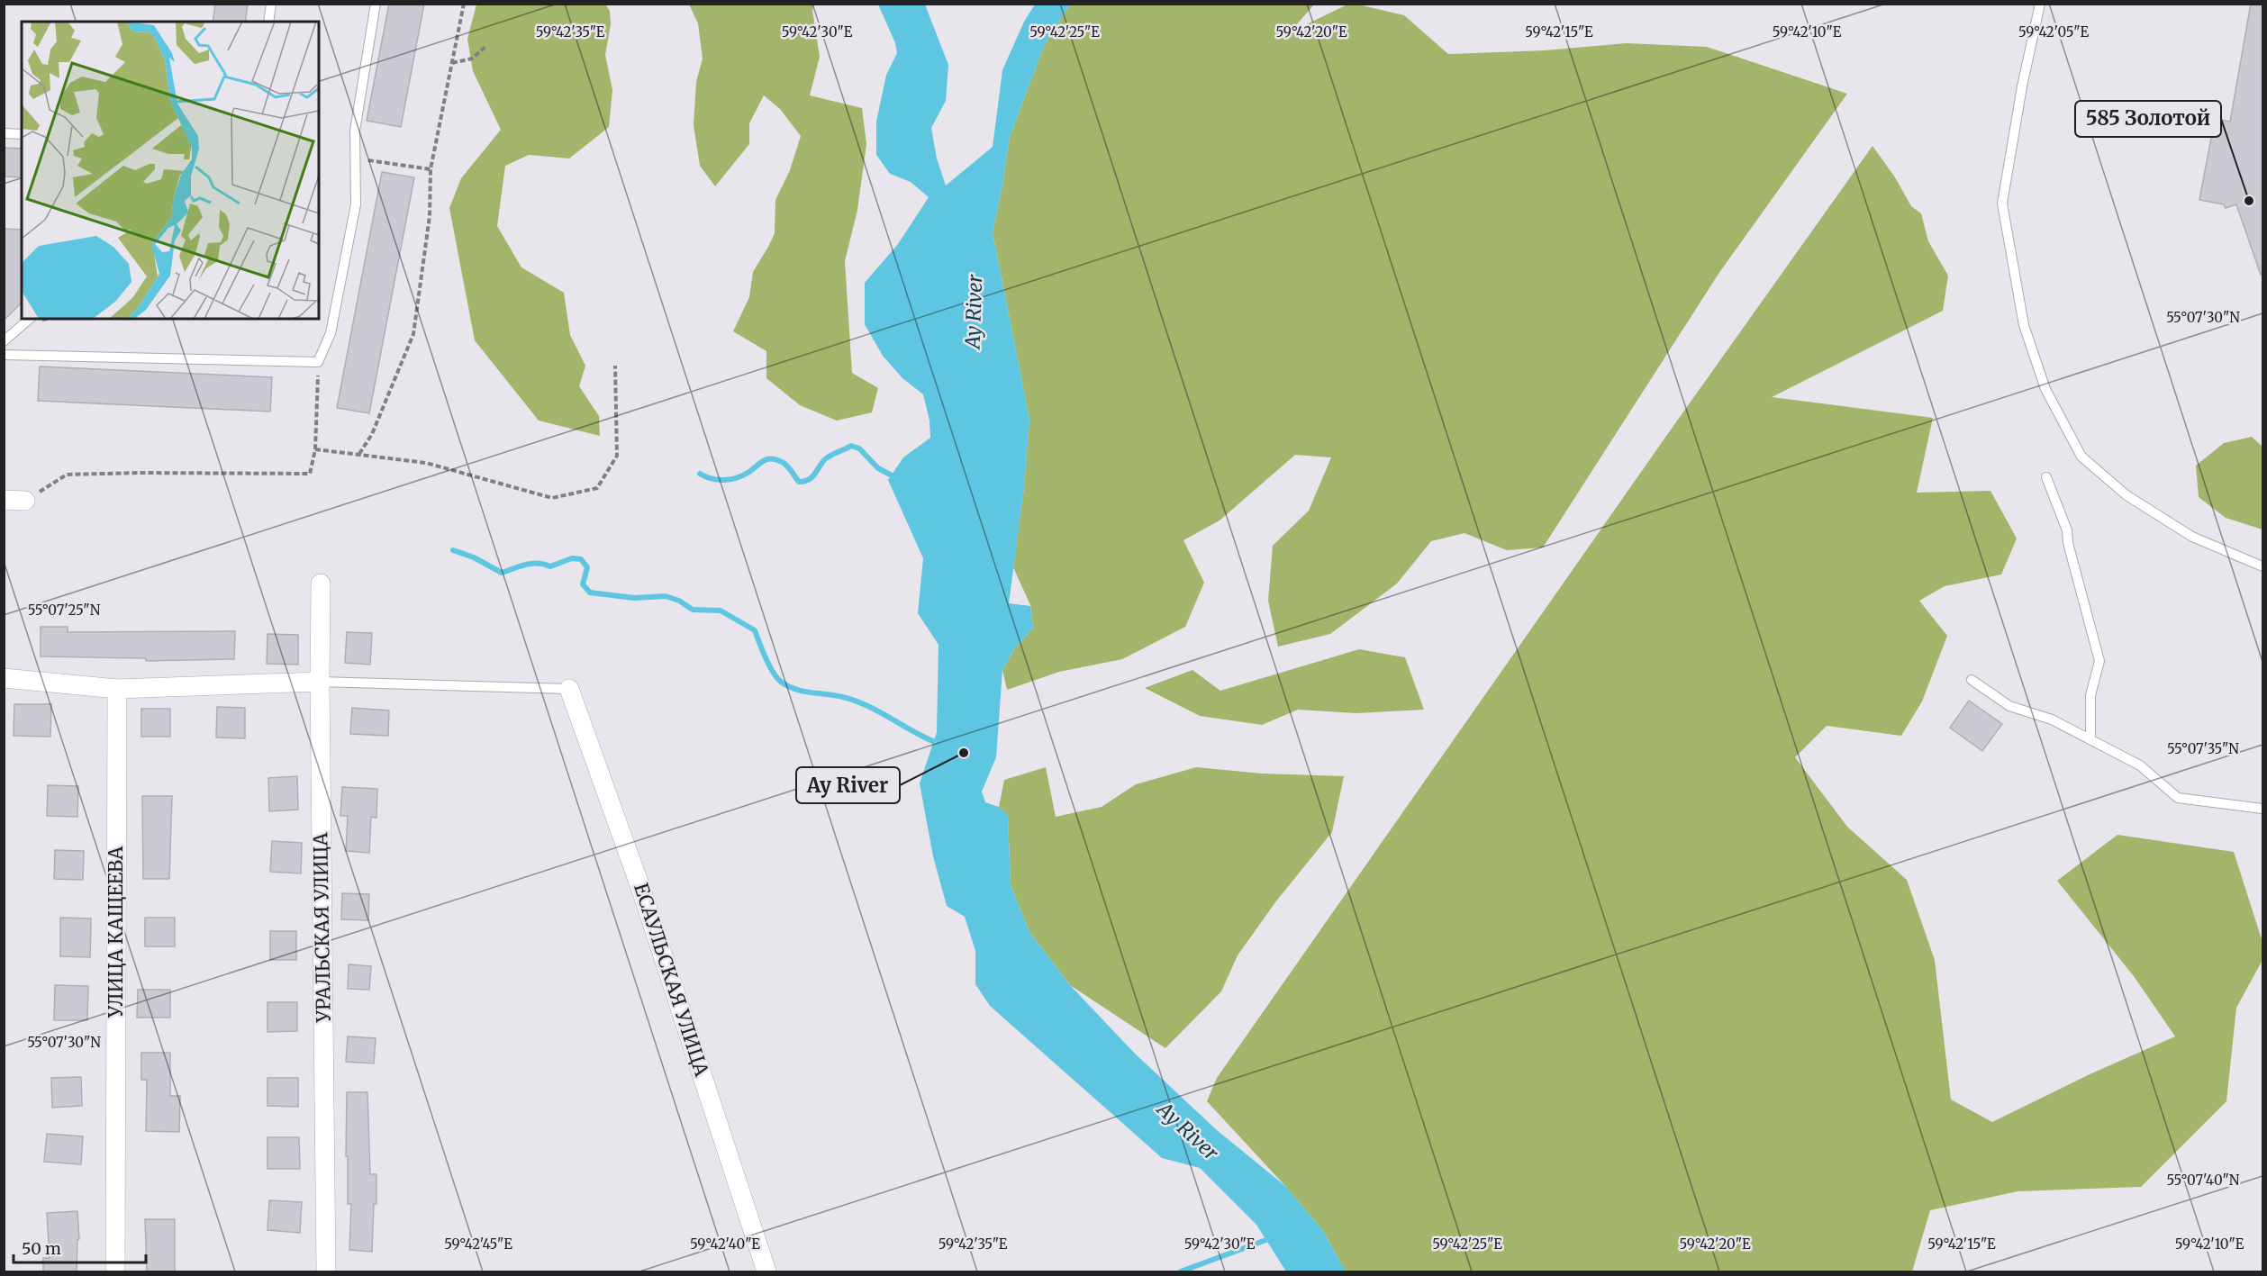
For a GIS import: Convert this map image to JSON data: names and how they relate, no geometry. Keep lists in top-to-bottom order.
{
  "streets": {
    "street": ["УРАЛЬСКАЯ УЛИЦА", "УЛИЦА КАЩЕЕВА", "ЕСАУЛЬСКАЯ УЛИЦА"]
  },
  "water": ["Ay River"],
  "places": ["585 Золотой", "Ay River"],
  "scale_bar": "50 m",
  "coordinates": [
    "59°42'35\"E",
    "59°42'30\"E",
    "59°42'25\"E",
    "59°42'20\"E",
    "59°42'15\"E",
    "59°42'10\"E",
    "59°42'05\"E",
    "55°07'30\"N",
    "55°07'25\"N",
    "55°07'35\"N",
    "55°07'40\"N",
    "59°42'45\"E",
    "59°42'40\"E"
  ]
}
